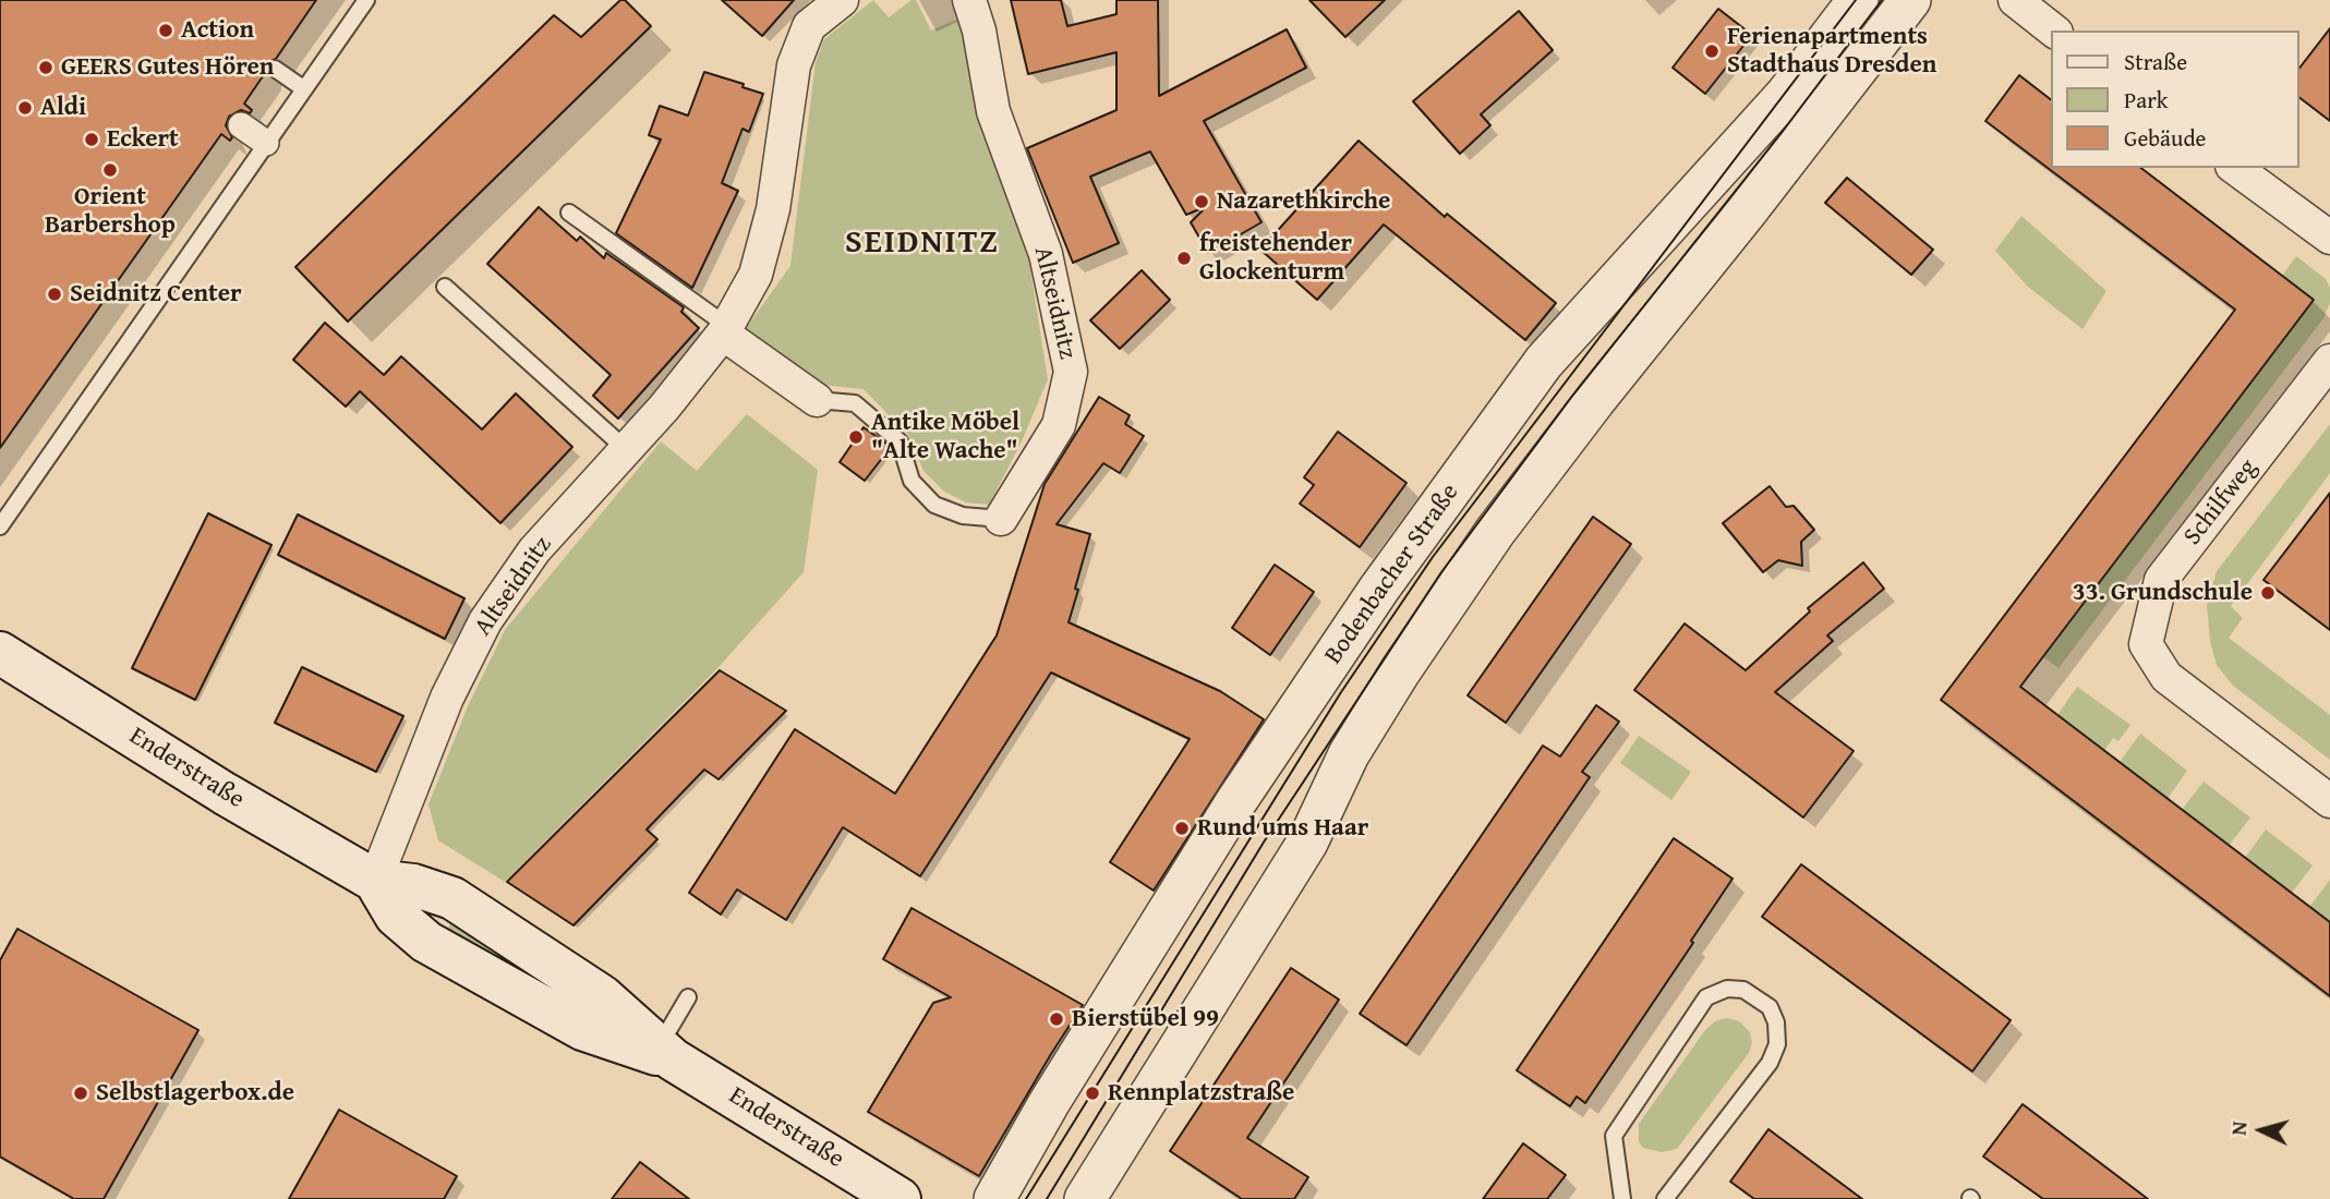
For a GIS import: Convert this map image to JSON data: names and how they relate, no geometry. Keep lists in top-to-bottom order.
{
  "streets": {
    "main road": ["Enderstraße"],
    "street": ["Altseidnitz", "Schilfweg", "Bodenbacher Straße"]
  },
  "crossings": [
    ["Altseidnitz", "Enderstraße"]
  ],
  "districts": ["SEIDNITZ"],
  "places": [
    "Action",
    "Ferienapartments Stadthaus Dresden",
    "GEERS Gutes Hören",
    "Aldi",
    "Eckert",
    "Orient Barbershop",
    "Nazarethkirche",
    "freistehender Glockenturm",
    "Seidnitz Center",
    "Antike Möbel \"Alte Wache\"",
    "33. Grundschule",
    "Rund ums Haar",
    "Bierstübel 99",
    "Selbstlagerbox.de",
    "Rennplatzstraße"
  ],
  "legend": ["Straße", "Park", "Gebäude"],
  "north": "left"
}
